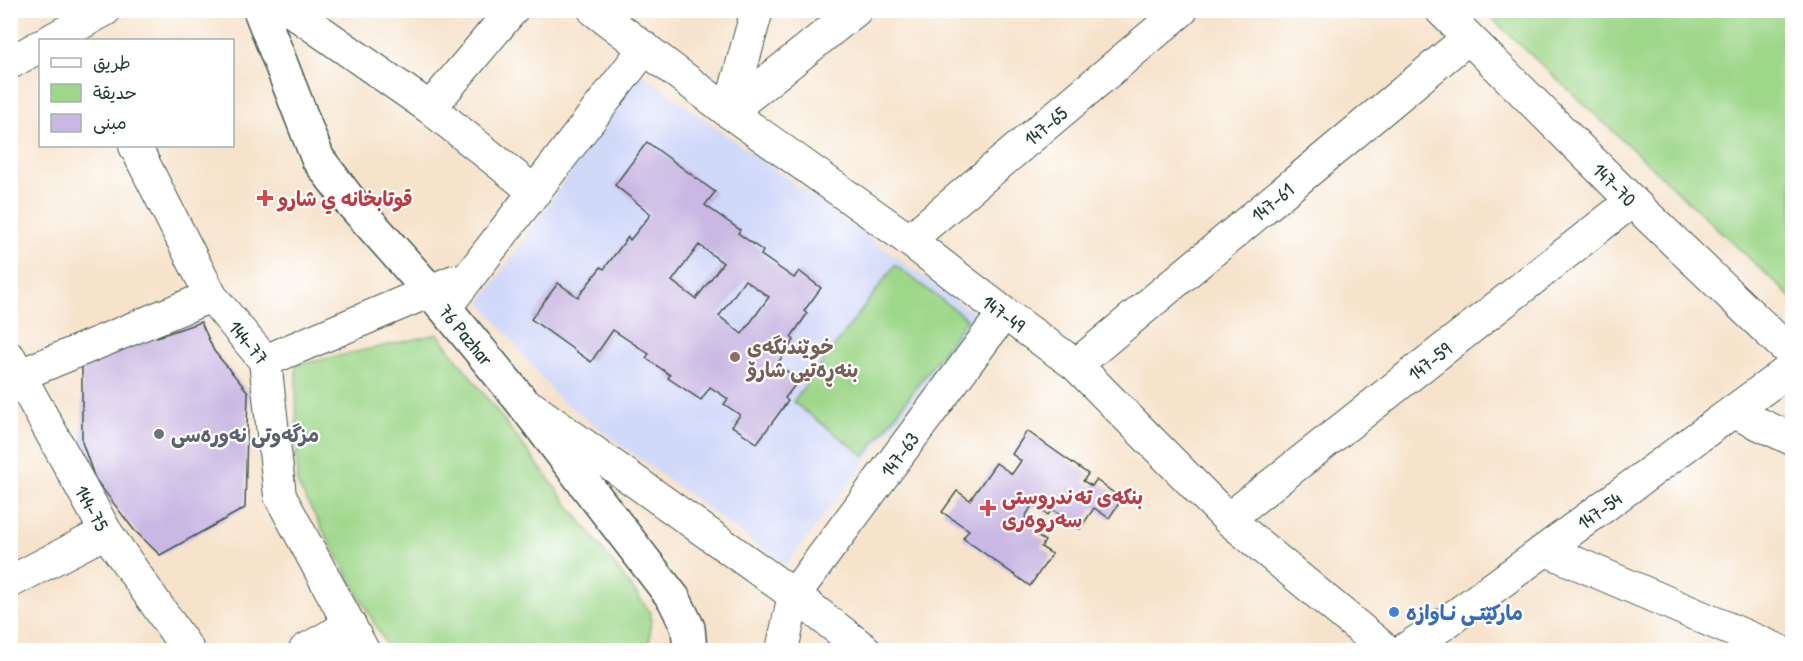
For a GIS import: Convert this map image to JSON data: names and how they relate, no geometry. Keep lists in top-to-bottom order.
{
  "streets": {
    "street": [
      "147-65",
      "147-70",
      "147-61",
      "147-49",
      "76 Pazhar",
      "144-77",
      "147-59",
      "147-63",
      "144-75",
      "147-54"
    ]
  },
  "crossings": [
    ["147-65", "147-49"],
    ["147-70", "147-61"],
    ["147-70", "147-59"],
    ["147-61", "147-49"],
    ["147-49", "147-59"],
    ["147-49", "147-63"]
  ],
  "places": {
    "health": ["قوتابخانه ي شارو", "بنکەی تەندروستی سەروەری"],
    "other": ["خوێندنگەی بنەڕەتیی شارۆ", "مزگەوتی نەورەسی", "مارکێتـی نـاوازە"]
  },
  "legend": ["طريق", "حديقة", "مبنى"]
}
